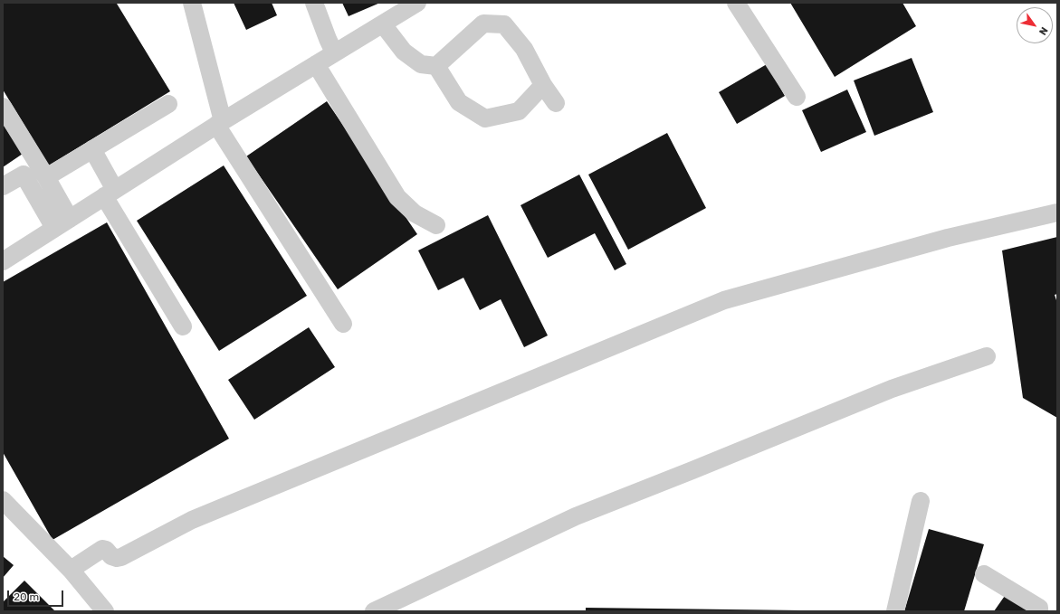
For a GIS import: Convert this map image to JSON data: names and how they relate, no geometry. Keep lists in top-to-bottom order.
{
  "scale_bar": "20 m",
  "north": "bottom right"
}
